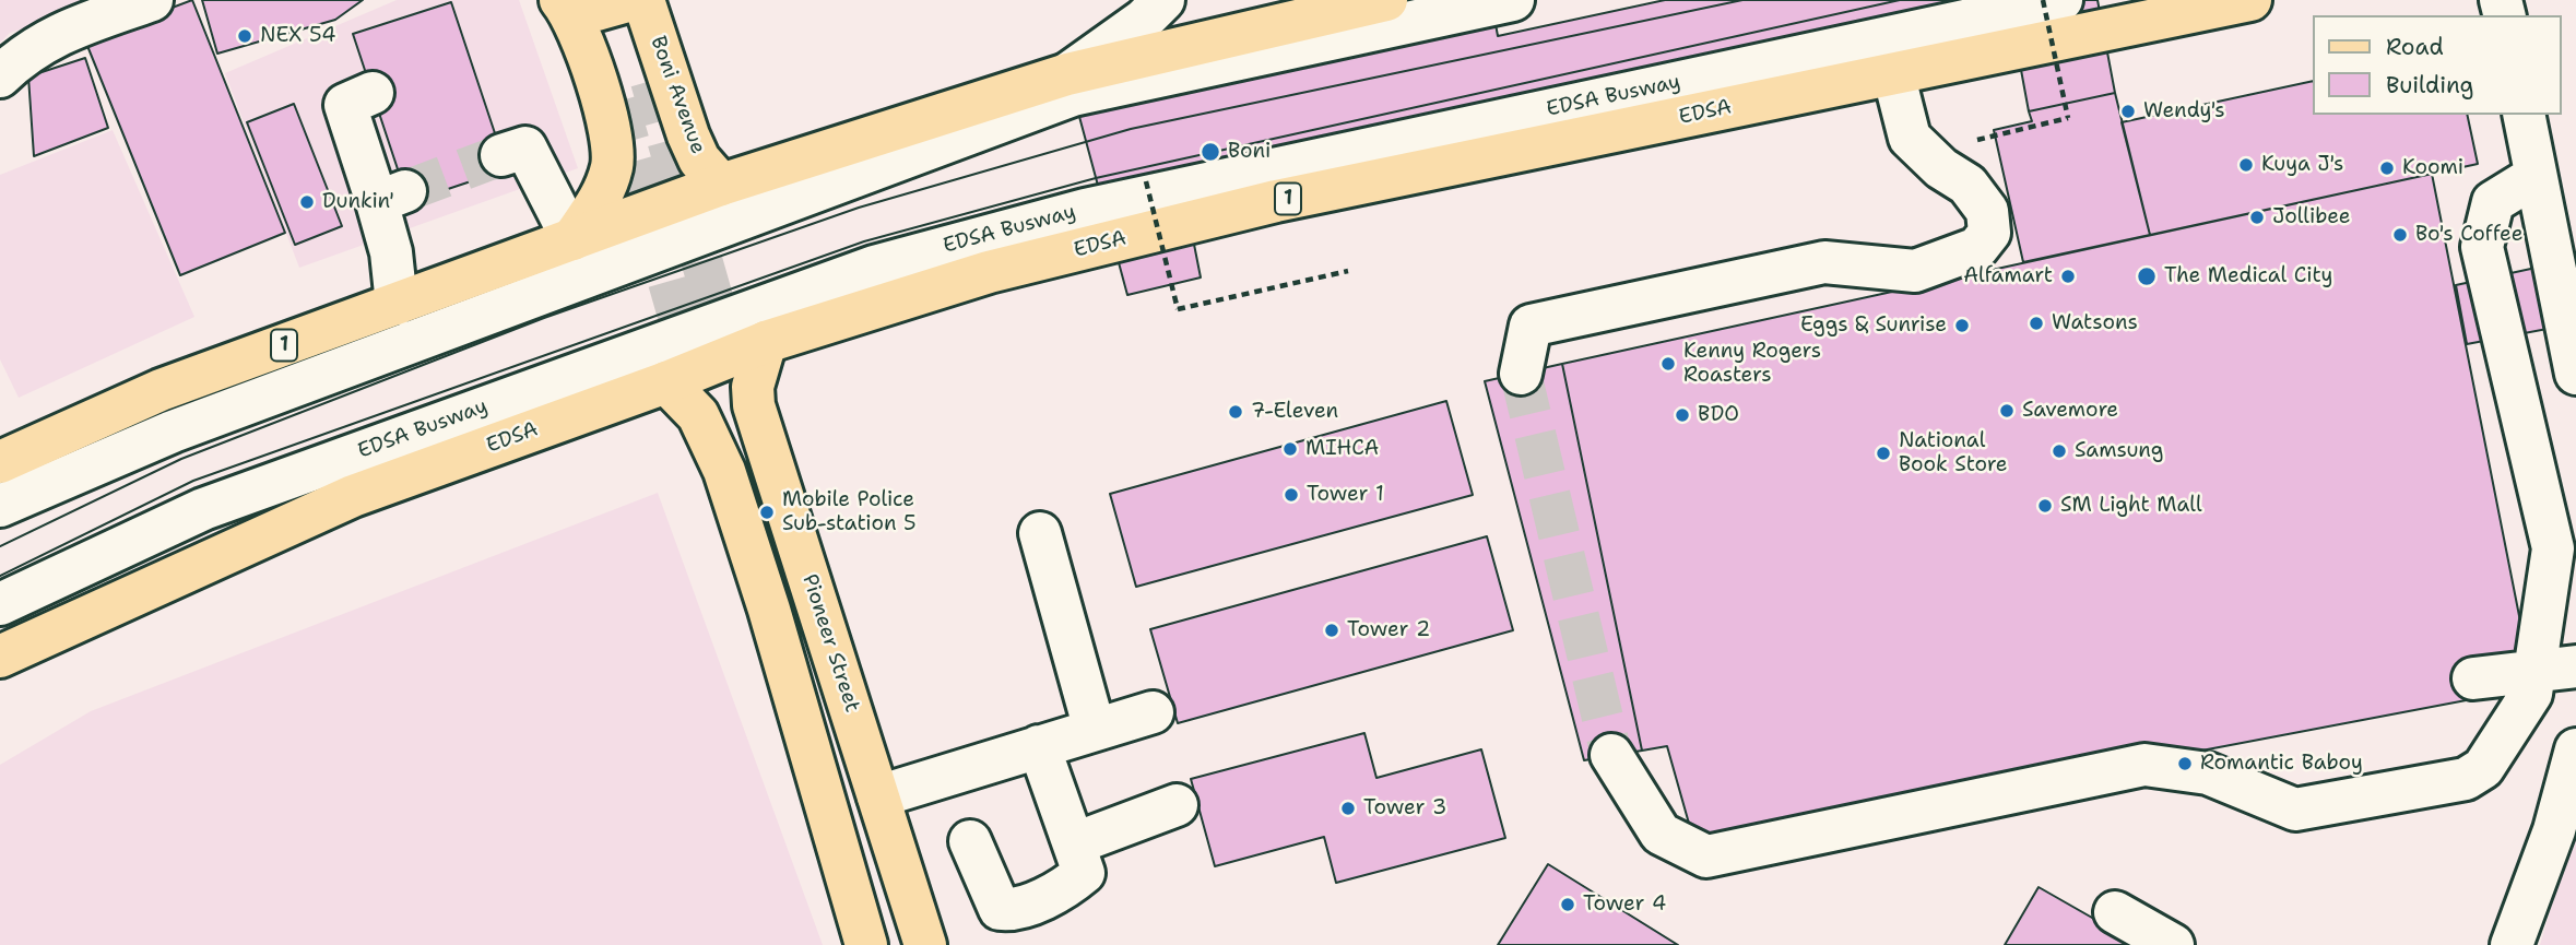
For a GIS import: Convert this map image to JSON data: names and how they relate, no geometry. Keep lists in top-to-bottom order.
{
  "streets": {
    "main road": [
      "Boni Avenue",
      "EDSA",
      "1",
      "Pioneer Street"
    ],
    "street": ["EDSA Busway"]
  },
  "crossings": [
    ["Boni Avenue", "1"],
    ["EDSA", "Pioneer Street"]
  ],
  "places": [
    "NEX 54",
    "Wendy's",
    "Boni",
    "Kuya J's",
    "Koomi",
    "Dunkin'",
    "Jollibee",
    "Bo's Coffee",
    "Alfamart",
    "The Medical City",
    "Watsons",
    "Eggs & Sunrise",
    "Kenny Rogers Roasters",
    "Savemore",
    "7-Eleven",
    "BDO",
    "MIHCA",
    "Samsung",
    "National Book Store",
    "Tower 1",
    "SM Light Mall",
    "Mobile Police Sub-station 5",
    "Tower 2",
    "Romantic Baboy",
    "Tower 3",
    "Tower 4"
  ],
  "legend": ["Road", "Building"]
}
